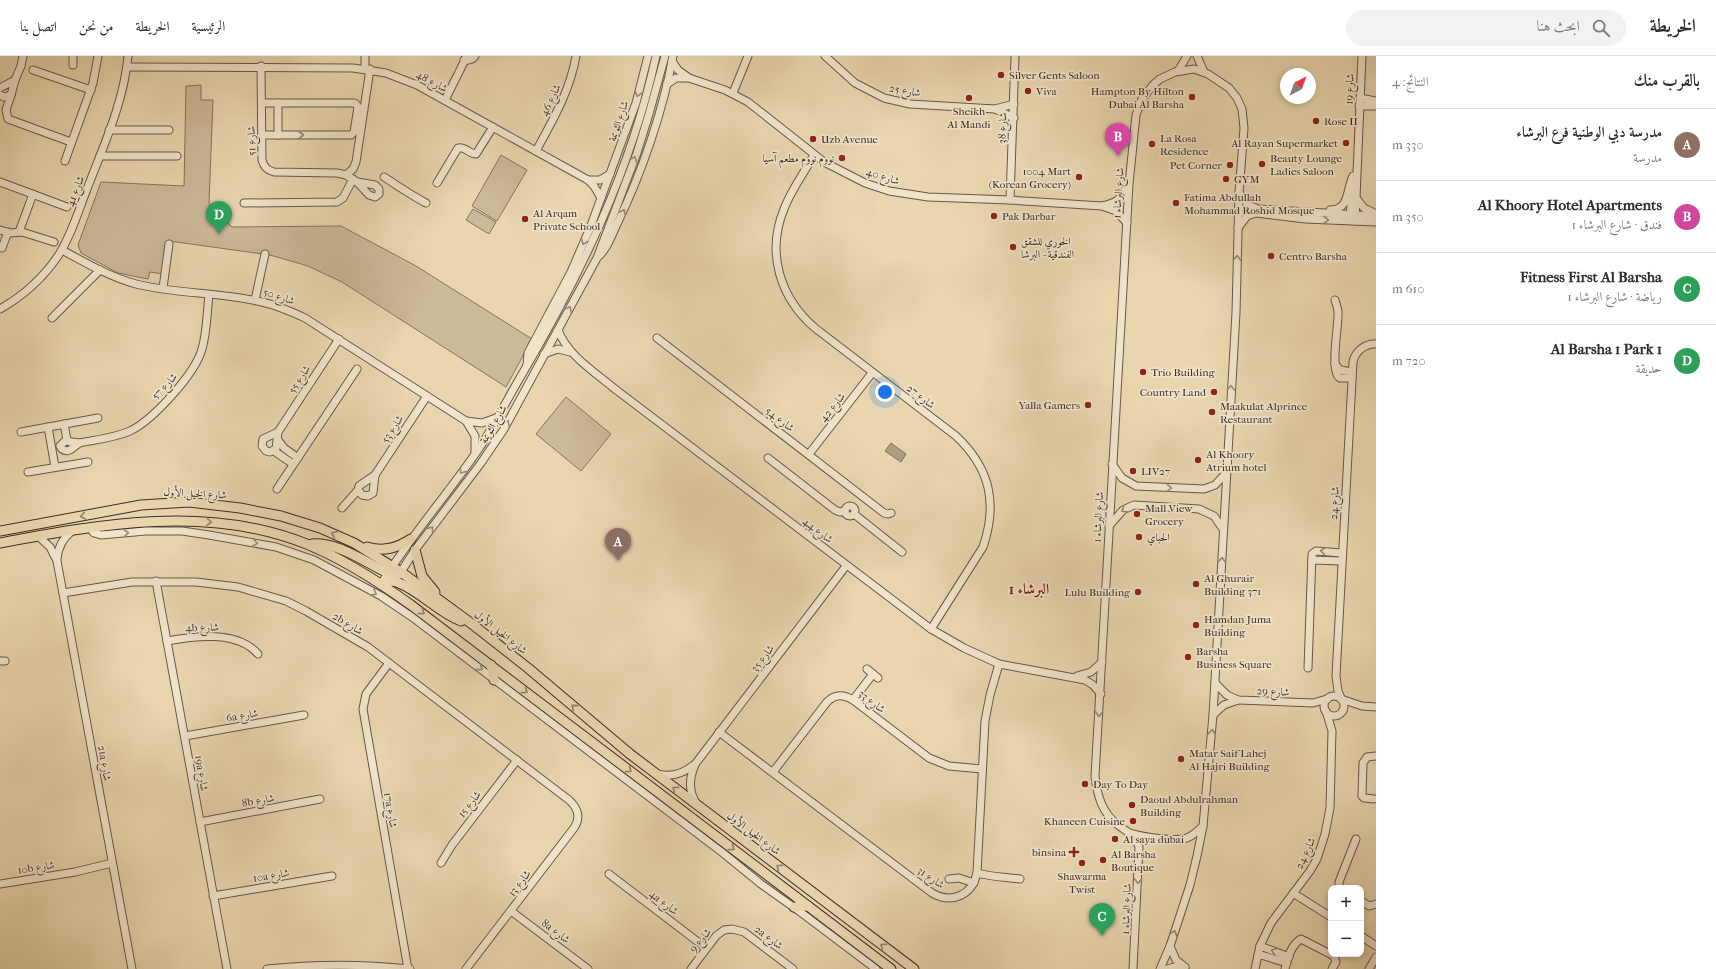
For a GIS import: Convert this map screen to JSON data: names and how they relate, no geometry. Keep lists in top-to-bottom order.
{
  "streets": {
    "main road": ["شارع الخيل الأول"],
    "street": [
      "شارع 48",
      "شارع 19",
      "شارع 25",
      "شارع 46",
      "شارع الثويمة",
      "شارع 38",
      "شارع 51",
      "شارع 40",
      "شارع 41",
      "شارع البرشاء 1",
      "شارع 50",
      "شارع 55",
      "شارع 57",
      "شارع 27",
      "شارع 42",
      "شارع 54",
      "شارع 53",
      "شارع 24",
      "شارع 44",
      "2b شارع",
      "4b شارع",
      "شارع 35",
      "شارع 29",
      "شارع 33",
      "6a شارع",
      "21a شارع",
      "19a شارع",
      "8b شارع",
      "شارع 15",
      "17a شارع",
      "10b شارع",
      "10a شارع",
      "شارع 31",
      "شارع 13",
      "4a شارع",
      "8a شارع",
      "2a شارع",
      "شارع 9"
    ]
  },
  "crossings": [
    ["شارع 48", "شارع 46"],
    ["شارع 48", "شارع الثويمة"],
    ["شارع 48", "شارع 51"],
    ["شارع 48", "شارع 41"],
    ["شارع 25", "شارع 38"],
    ["شارع الثويمة", "شارع 40"],
    ["شارع الثويمة", "شارع 50"],
    ["شارع الثويمة", "شارع الخيل الأول"],
    ["شارع الثويمة", "شارع 44"],
    ["شارع 38", "شارع 40"],
    ["شارع 40", "شارع البرشاء 1"],
    ["شارع 40", "شارع 27"],
    ["شارع 41", "شارع 50"],
    ["شارع البرشاء 1", "شارع 44"],
    ["شارع البرشاء 1", "شارع 29"],
    ["شارع 50", "شارع 55"],
    ["شارع 50", "شارع 57"],
    ["شارع 50", "شارع 53"],
    ["شارع 27", "شارع 42"],
    ["شارع 27", "شارع 44"],
    ["شارع 42", "شارع 54"],
    ["شارع الخيل الأول", "شارع 35"],
    ["شارع 24", "شارع 29"],
    ["شارع 44", "شارع 35"],
    ["2b شارع", "21a شارع"],
    ["2b شارع", "19a شارع"],
    ["2b شارع", "شارع 15"],
    ["2b شارع", "17a شارع"],
    ["2b شارع", "شارع 13"],
    ["4b شارع", "19a شارع"],
    ["شارع 35", "شارع 31"],
    ["شارع 33", "شارع 31"],
    ["6a شارع", "19a شارع"],
    ["21a شارع", "10b شارع"],
    ["19a شارع", "8b شارع"],
    ["19a شارع", "10a شارع"],
    ["شارع 13", "8a شارع"],
    ["4a شارع", "شارع 9"],
    ["2a شارع", "شارع 9"]
  ],
  "districts": ["البرشاء 1"],
  "places": {
    "other": [
      "Silver Gents Saloon",
      "Viva",
      "Hampton By Hilton Dubai Al Barsha",
      "Sheikh Al Mandi",
      "Rose II",
      "Uzb Avenue",
      "Al Rayan Supermarket",
      "La Rosa Residence",
      "نووم نووم مطعم آسيا",
      "Beauty Lounge Ladies Saloon",
      "Pet Corner",
      "1004 Mart (Korean Grocery)",
      "GYM",
      "Fatima Abdullah Mohammad Roshid Mosque",
      "Pak Darbar",
      "Al Arqam Private School",
      "الخوري للشقق الفندقية - البرشا",
      "Centro Barsha",
      "Trio Building",
      "Country Land",
      "Yalla Gamers",
      "Maakulat Alprince Restaurant",
      "Al Khoory Atrium hotel",
      "LIV27",
      "Mall View Grocery",
      "الحباي",
      "Al Ghurair Building 371",
      "Lulu Building",
      "Hamdan Juma Building",
      "Barsha Business Square",
      "Matar Saif Lahej Al Hajri Building",
      "Day To Day",
      "Daoud Abdulrahman Building",
      "Khaneen Cuisine",
      "Al saya dubai",
      "Al Barsha Boutique",
      "Shawarma Twist"
    ],
    "health": ["binsina"]
  },
  "north": "top right",
  "page": {
    "header": "الخريطة",
    "search": "ابحث هنا",
    "nav": [
      "الرئيسية",
      "الخريطة",
      "من نحن",
      "اتصل بنا"
    ],
    "heading": ["بالقرب منك", "النتائج: 4"],
    "list": [
      {
        "mark": "A",
        "name": "مدرسة دبي الوطنية فرع البرشاء",
        "note": "مدرسة",
        "value": "330 m"
      },
      {
        "mark": "B",
        "name": "Al Khoory Hotel Apartments",
        "note": "فندق · شارع البرشاء 1",
        "value": "350 m"
      },
      {
        "mark": "C",
        "name": "Fitness First Al Barsha",
        "note": "رياضة · شارع البرشاء 1",
        "value": "610 m"
      },
      {
        "mark": "D",
        "name": "Al Barsha 1 Park 1",
        "note": "حديقة",
        "value": "720 m"
      }
    ],
    "pins": [
      "B",
      "D",
      "A",
      "C"
    ],
    "map_buttons": ["+", "−"]
  }
}
